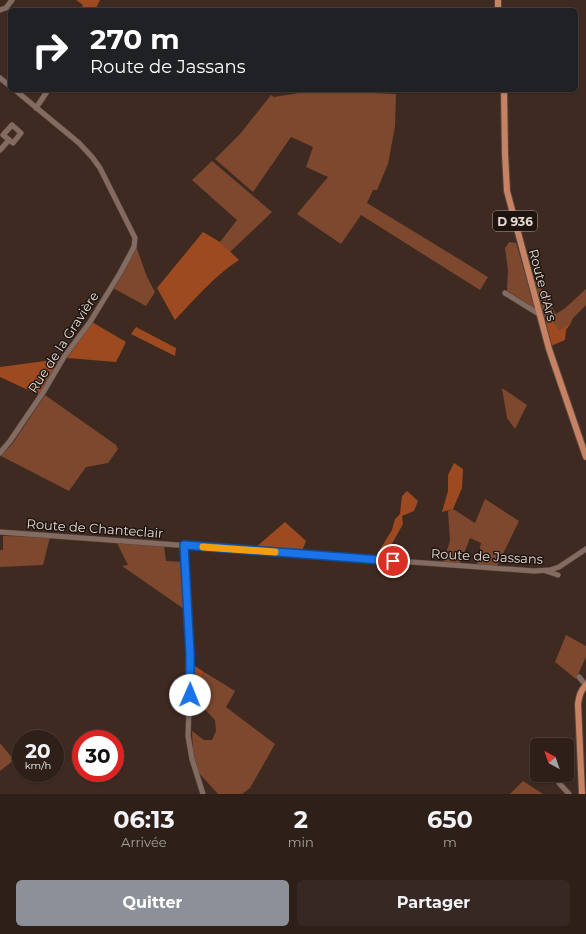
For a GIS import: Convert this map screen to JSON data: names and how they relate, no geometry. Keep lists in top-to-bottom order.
{
  "streets": {
    "main road": ["D 936", "Route d'Ars"],
    "street": ["Rue de la Gravière", "Route de Chanteclair", "Route de Jassans"]
  },
  "crossings": [
    ["Route de Chanteclair", "Route de Jassans"]
  ],
  "north": "top left",
  "page": {
    "turn": ["270 m", "Route de Jassans"],
    "speed": "20 km/h",
    "limit": "30",
    "eta": [
      "06:13",
      "Arrivée",
      "2",
      "min",
      "650",
      "m"
    ],
    "buttons": ["Quitter", "Partager"]
  }
}
